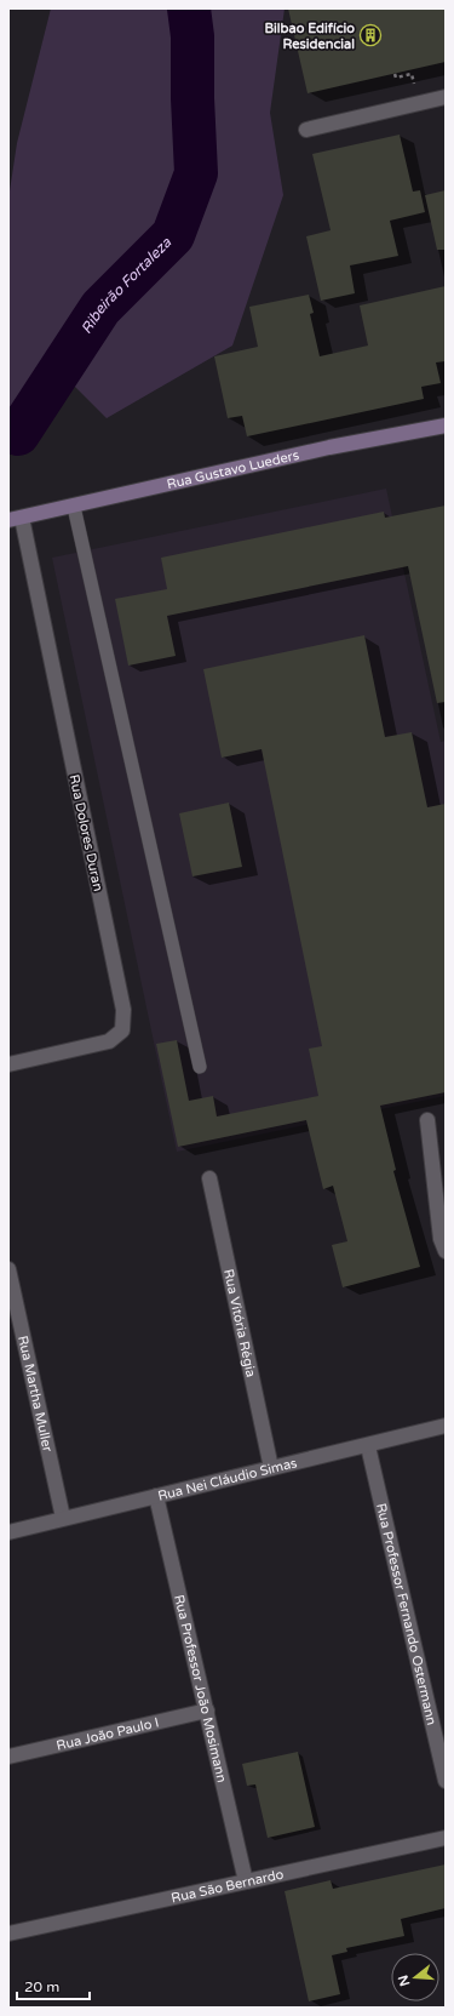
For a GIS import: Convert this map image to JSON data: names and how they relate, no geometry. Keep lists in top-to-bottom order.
{
  "streets": {
    "main road": ["Rua Gustavo Lueders"],
    "street": [
      "Rua Dolores Duran",
      "Rua Vitória Régia",
      "Rua Martha Muller",
      "Rua Nei Cláudio Simas",
      "Rua Professor Fernando Ostermann",
      "Rua Professor João Mosimann",
      "Rua João Paulo I",
      "Rua São Bernardo"
    ]
  },
  "crossings": [
    ["Rua Gustavo Lueders", "Rua Dolores Duran"],
    ["Rua Vitória Régia", "Rua Nei Cláudio Simas"],
    ["Rua Martha Muller", "Rua Nei Cláudio Simas"],
    ["Rua Nei Cláudio Simas", "Rua Professor Fernando Ostermann"],
    ["Rua Nei Cláudio Simas", "Rua Professor João Mosimann"],
    ["Rua Professor João Mosimann", "Rua João Paulo I"],
    ["Rua Professor João Mosimann", "Rua São Bernardo"]
  ],
  "water": ["Ribeirão Fortaleza"],
  "places": {
    "building": ["Bilbao Edifício Residencial"]
  },
  "scale_bar": "20 m",
  "north": "left"
}
